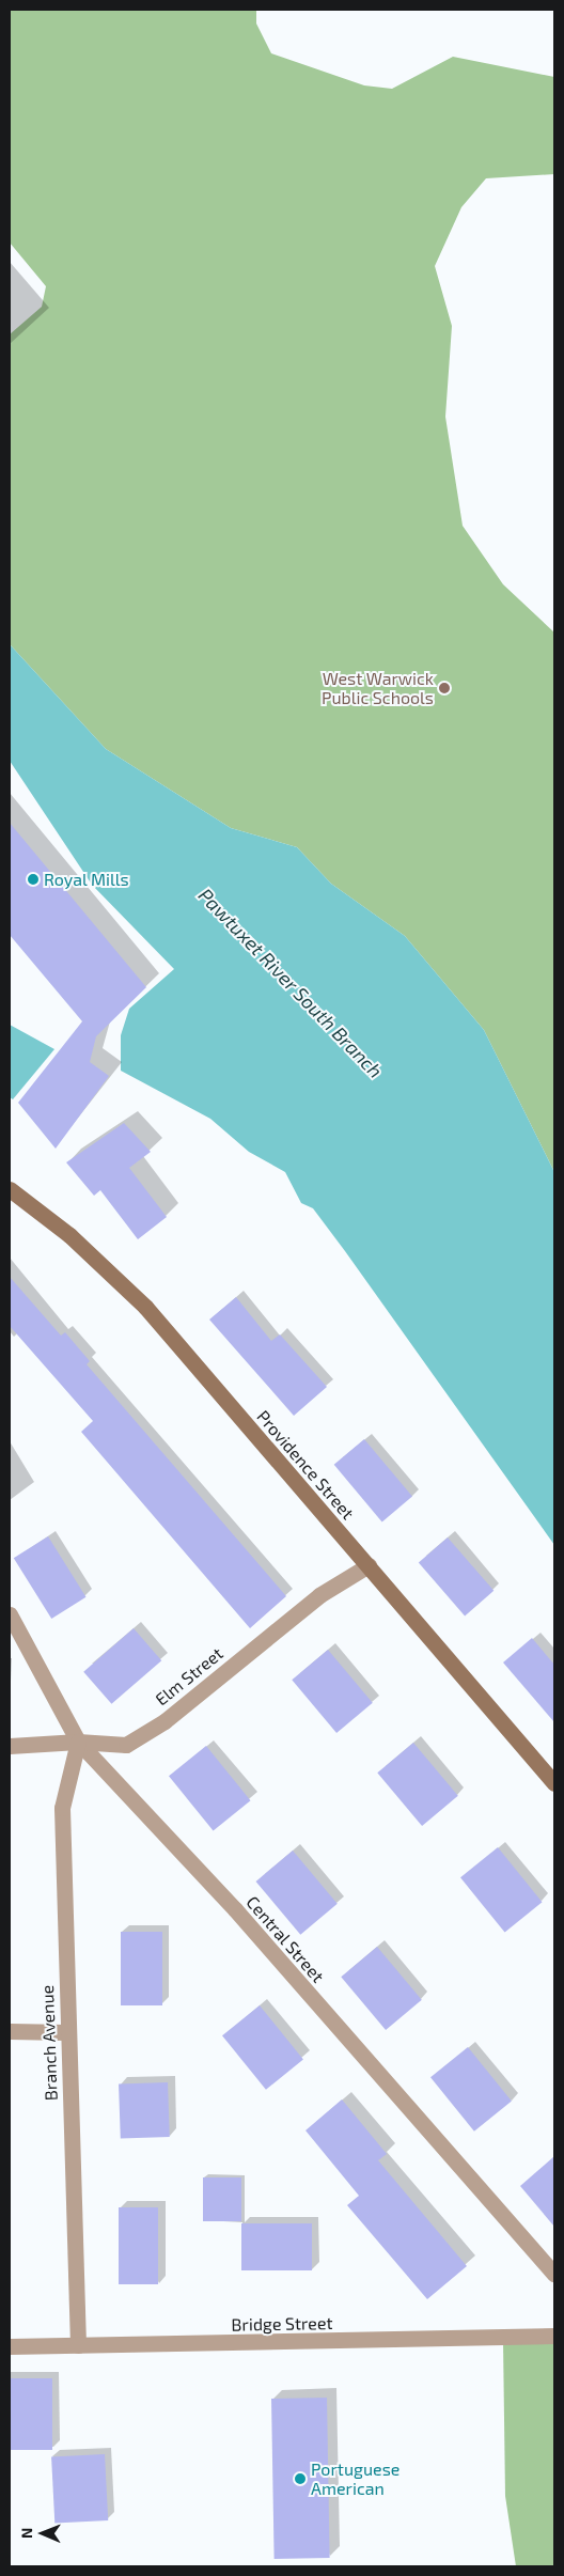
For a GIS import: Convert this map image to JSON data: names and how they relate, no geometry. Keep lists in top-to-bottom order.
{
  "streets": {
    "main road": ["Providence Street"],
    "street": [
      "Elm Street",
      "Central Street",
      "Branch Avenue",
      "Bridge Street"
    ]
  },
  "crossings": [
    ["Providence Street", "Elm Street"],
    ["Elm Street", "Central Street"],
    ["Elm Street", "Branch Avenue"],
    ["Central Street", "Branch Avenue"],
    ["Branch Avenue", "Bridge Street"]
  ],
  "water": ["Pawtuxet River South Branch"],
  "places": ["West Warwick Public Schools", "Royal Mills", "Portuguese American"],
  "north": "left"
}
